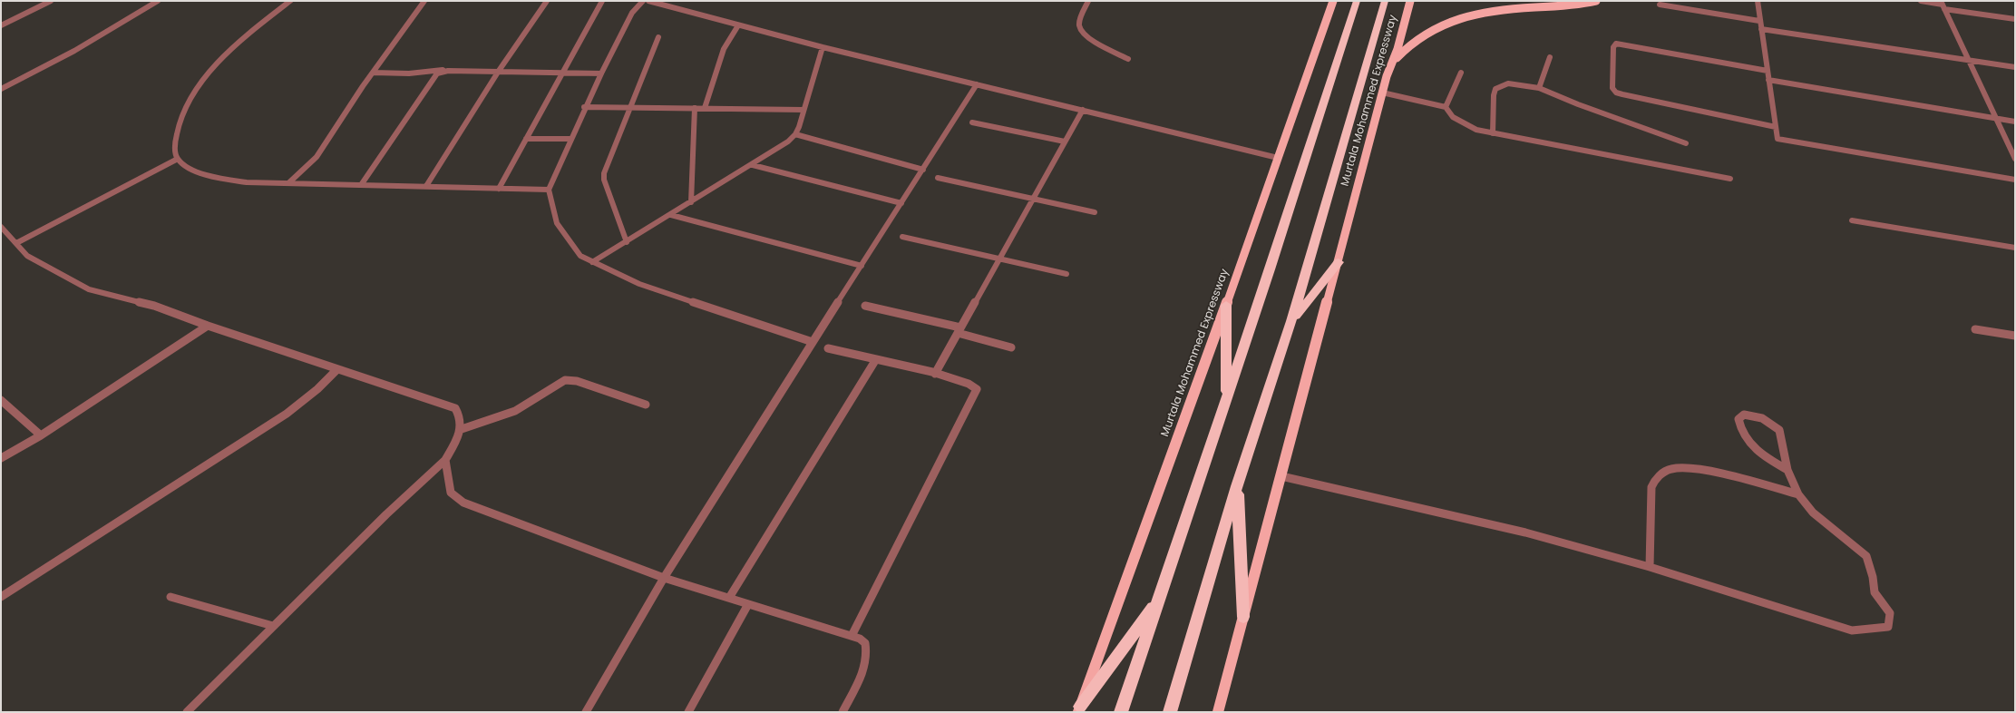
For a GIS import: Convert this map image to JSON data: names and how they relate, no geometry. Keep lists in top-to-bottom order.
{
  "streets": {
    "highway": ["Murtala Mohammed Expressway"]
  }
}
